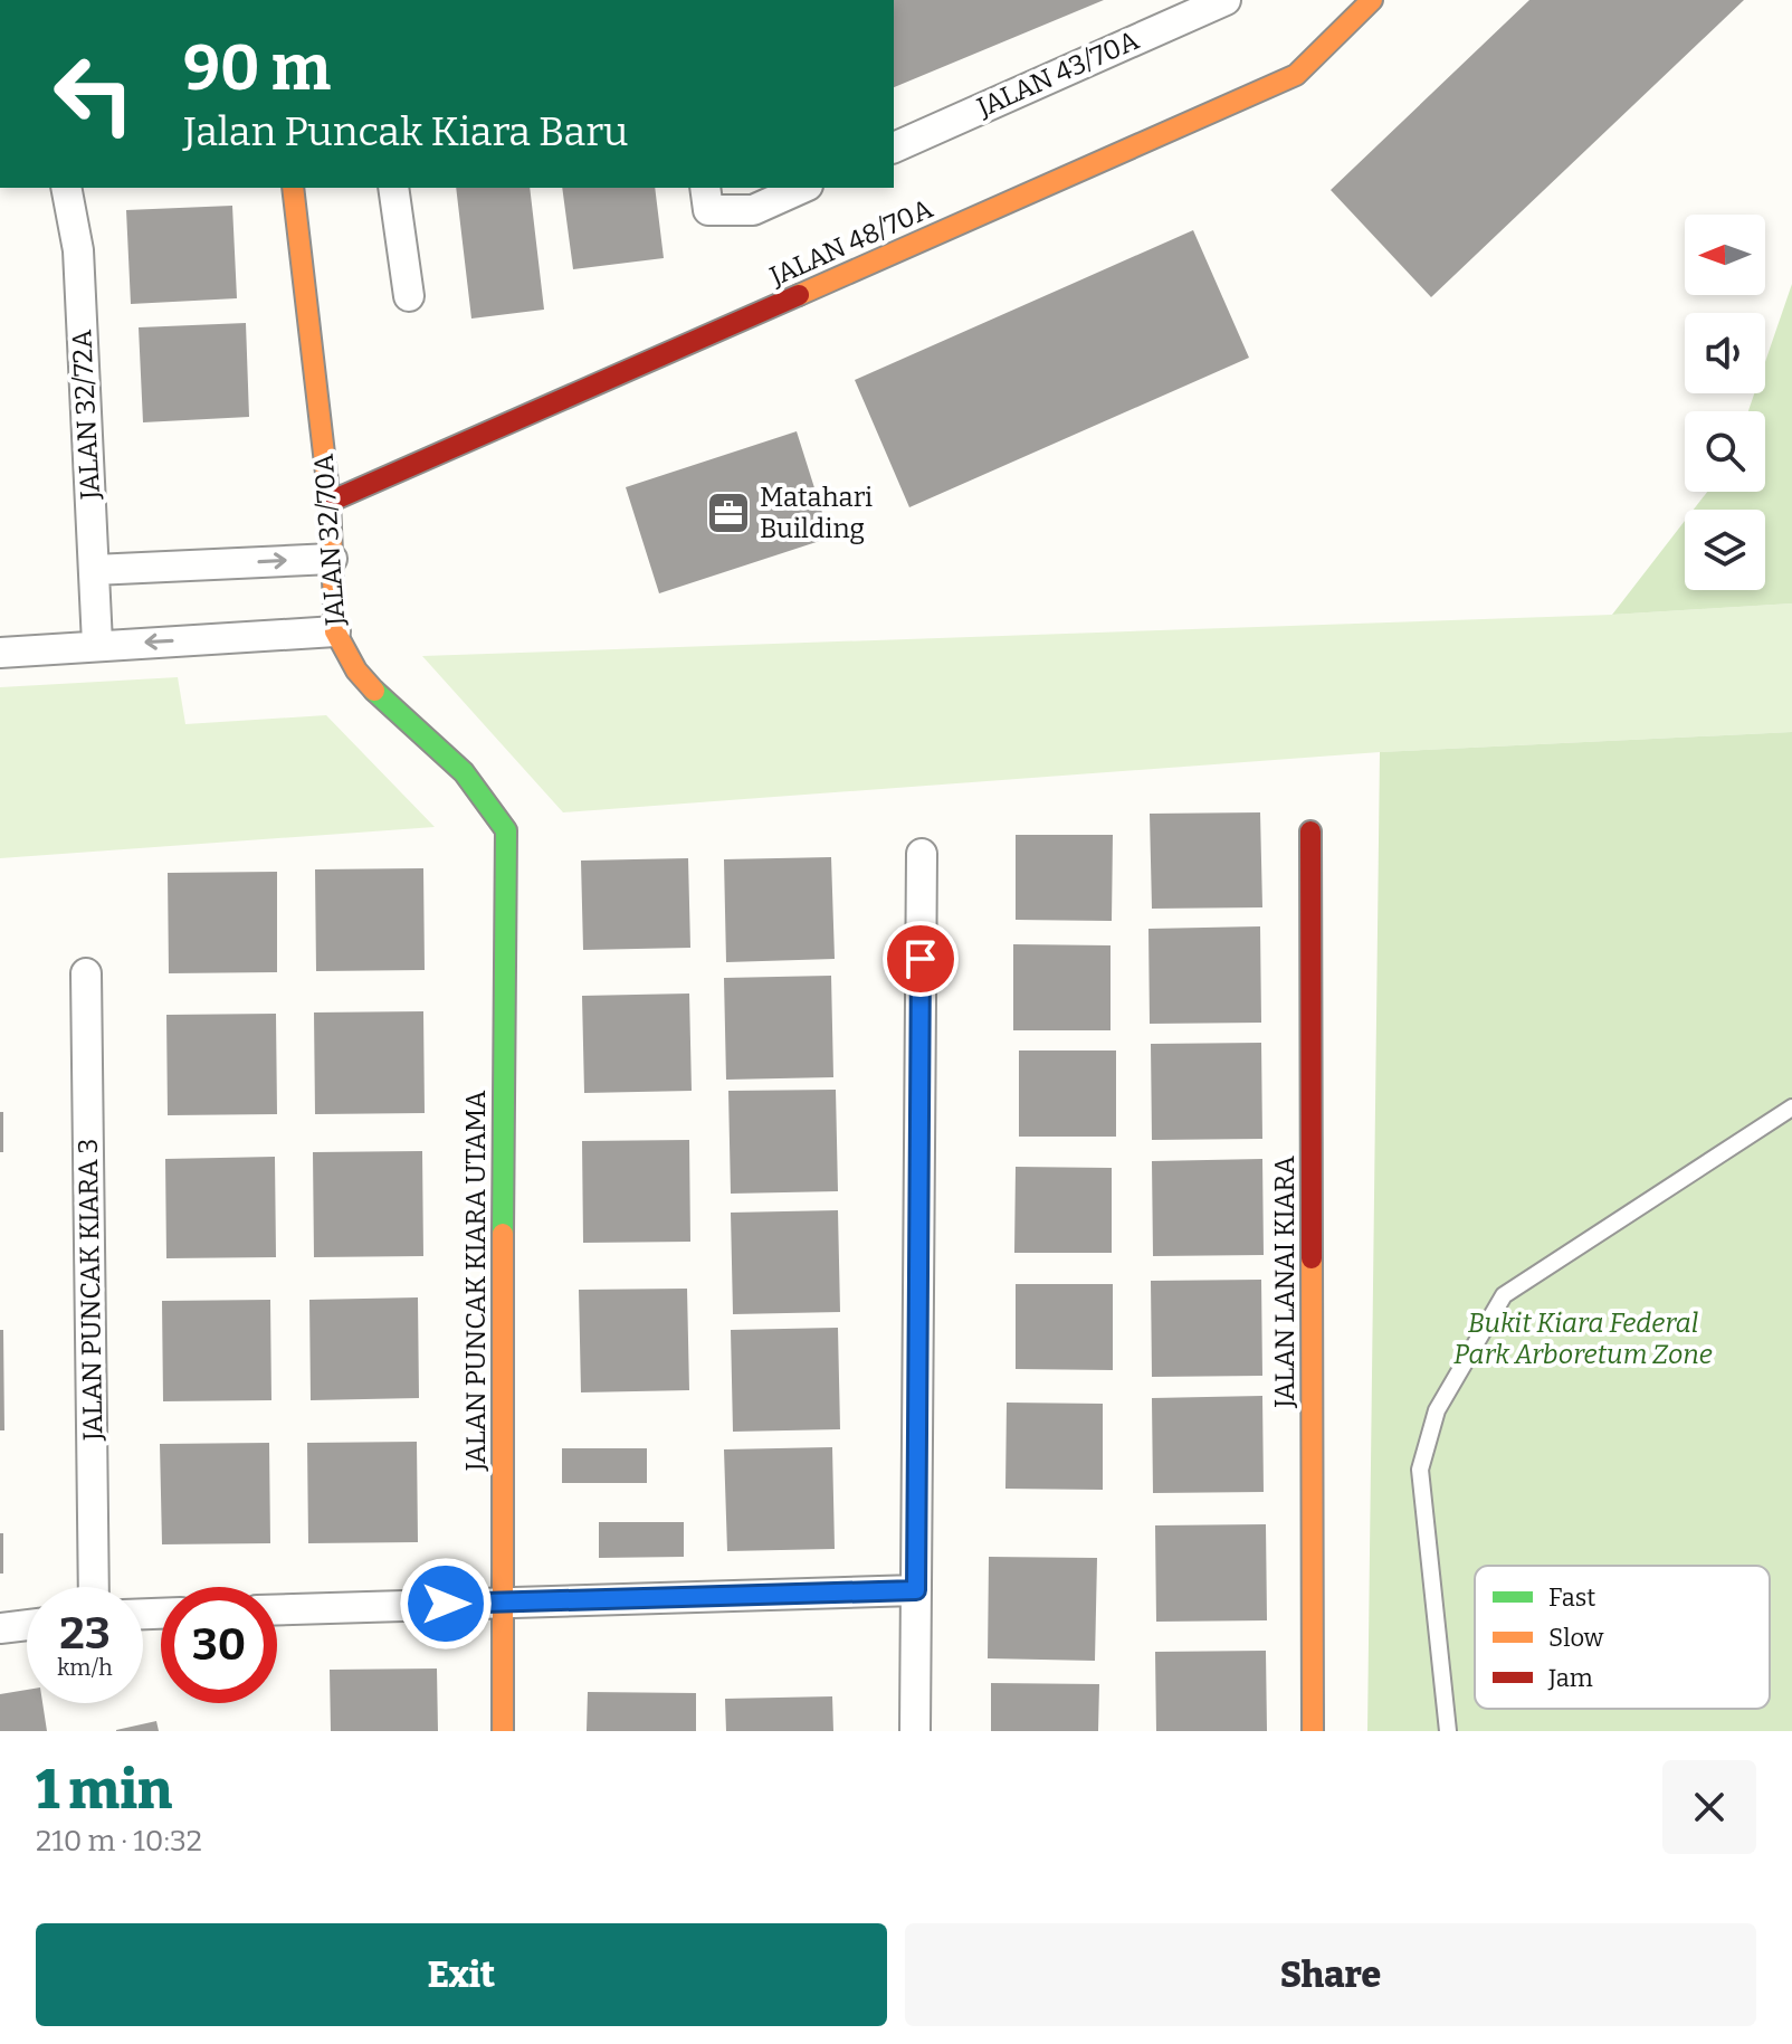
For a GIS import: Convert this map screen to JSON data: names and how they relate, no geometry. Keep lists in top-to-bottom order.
{
  "streets": {
    "street": [
      "JALAN 43/70A",
      "JALAN 48/70A",
      "JALAN 32/72A",
      "JALAN 32/70A",
      "JALAN PUNCAK KIARA UTAMA",
      "JALAN LANAI KIARA",
      "JALAN PUNCAK KIARA 3"
    ]
  },
  "crossings": [
    ["JALAN 48/70A", "JALAN 32/70A"],
    ["JALAN 32/70A", "JALAN PUNCAK KIARA UTAMA"]
  ],
  "parks": ["Bukit Kiara Federal Park Arboretum Zone"],
  "places": {
    "office": ["Matahari Building"]
  },
  "legend": ["Fast", "Slow", "Jam"],
  "north": "left",
  "page": {
    "turn": ["90 m", "Jalan Puncak Kiara Baru"],
    "speed": "23 km/h",
    "limit": "30",
    "heading": ["1 min", "210 m · 10:32"],
    "buttons": ["Exit", "Share"]
  }
}
